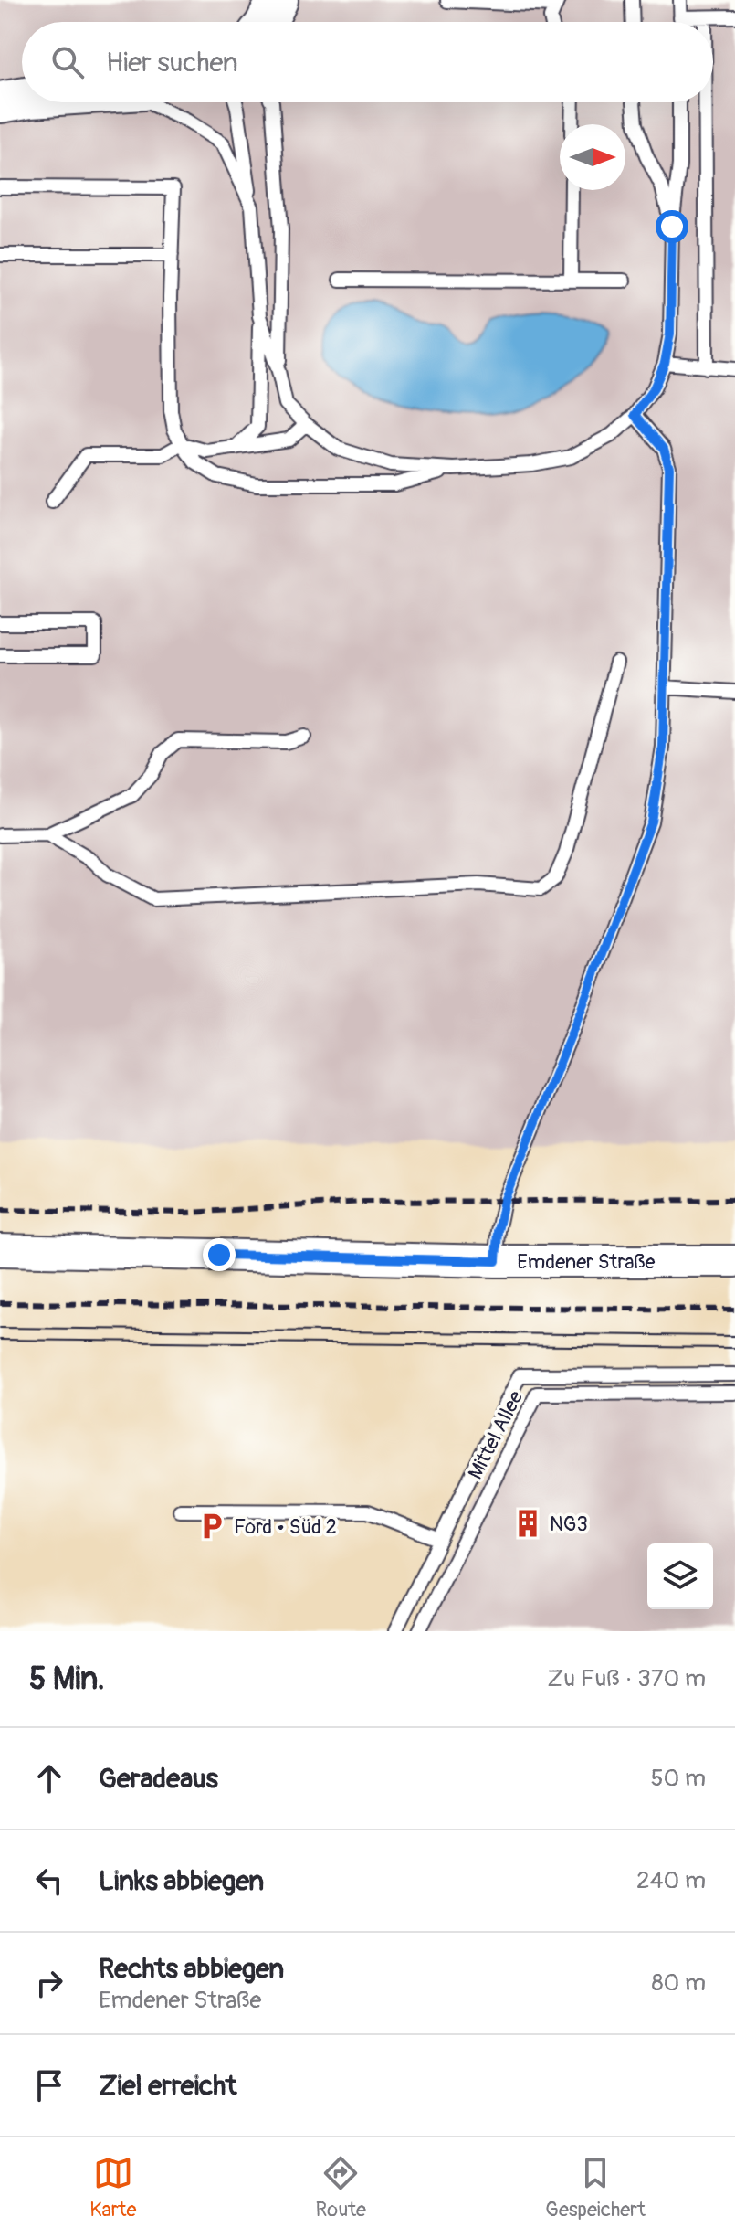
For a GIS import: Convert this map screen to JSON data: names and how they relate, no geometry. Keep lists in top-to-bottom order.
{
  "streets": {
    "street": ["Emdener Straße"],
    "lane": ["Mittel Allee"]
  },
  "places": {
    "building": ["NG3"],
    "parking": ["Ford • Süd 2"]
  },
  "north": "right",
  "page": {
    "search": "Hier suchen",
    "heading": ["5 Min.", "Zu Fuß · 370 m"],
    "list": [
      ["Geradeaus", "50 m"],
      ["Links abbiegen", "240 m"],
      ["Rechts abbiegen", "Emdener Straße", "80 m"],
      "Ziel erreicht"
    ],
    "nav": ["Karte", "Route", "Gespeichert"]
  }
}
